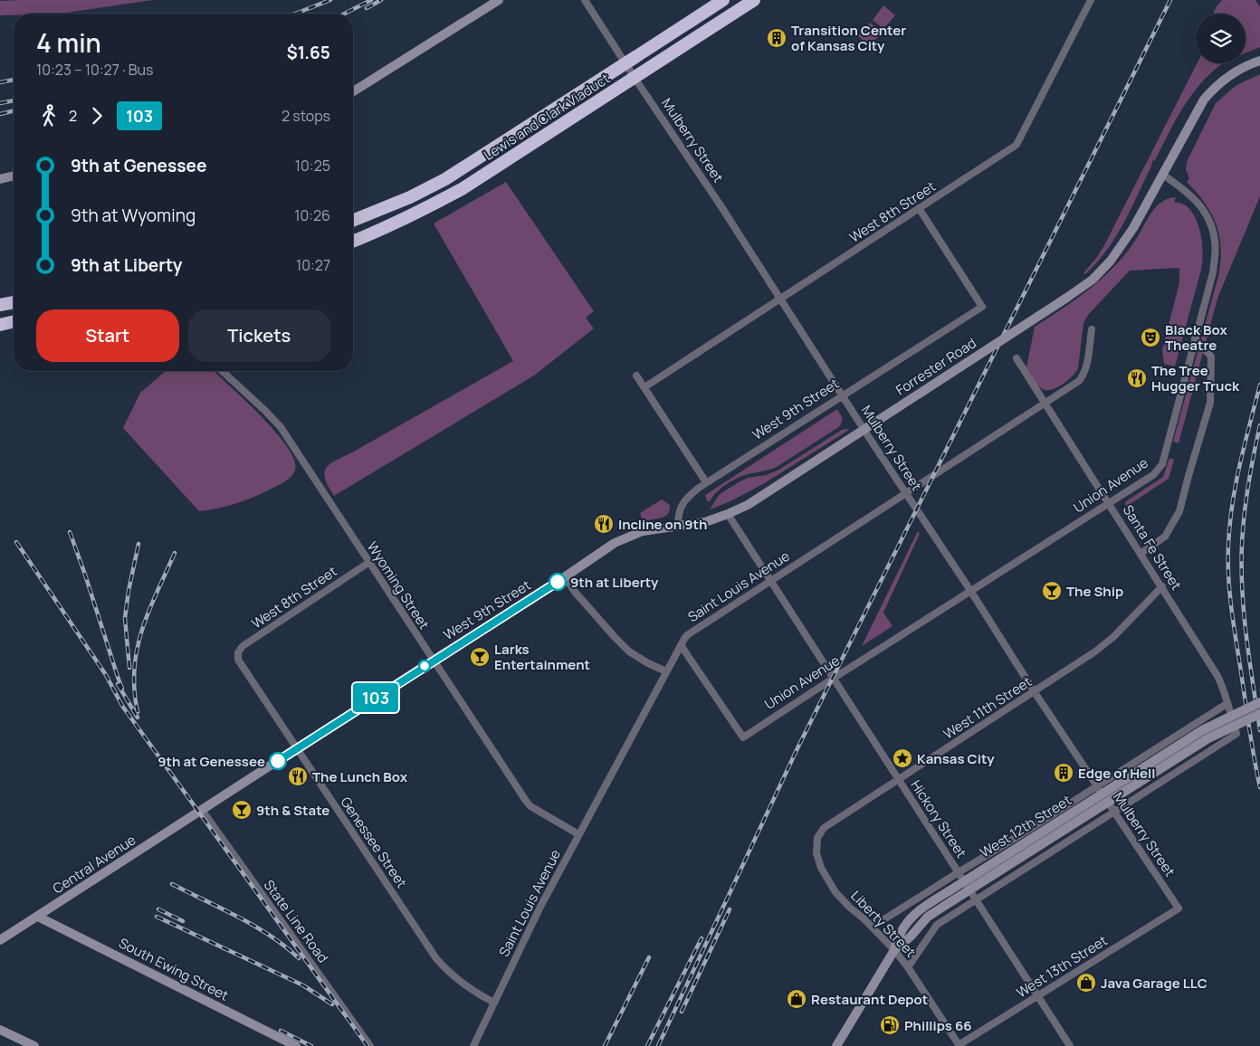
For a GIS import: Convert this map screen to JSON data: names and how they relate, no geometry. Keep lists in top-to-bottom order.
{
  "streets": {
    "highway": ["Lewis and Clark Viaduct"],
    "street": [
      "Mulberry Street",
      "West 8th Street",
      "Forrester Road",
      "West 9th Street",
      "Union Avenue",
      "Santa Fe Street",
      "Wyoming Street",
      "Saint Louis Avenue",
      "West 11th Street",
      "Hickory Street",
      "West 12th Street",
      "Genessee Street",
      "Central Avenue",
      "State Line Road",
      "Liberty Street",
      "West 13th Street",
      "South Ewing Street"
    ]
  },
  "crossings": [
    ["Mulberry Street", "West 8th Street"],
    ["Mulberry Street", "West 9th Street"],
    ["Mulberry Street", "Union Avenue"],
    ["Mulberry Street", "Santa Fe Street"],
    ["Mulberry Street", "Saint Louis Avenue"],
    ["Mulberry Street", "West 11th Street"],
    ["Mulberry Street", "West 12th Street"],
    ["Mulberry Street", "West 13th Street"],
    ["West 8th Street", "West 9th Street"],
    ["West 8th Street", "Wyoming Street"],
    ["West 8th Street", "Genessee Street"],
    ["Forrester Road", "West 9th Street"],
    ["Forrester Road", "Union Avenue"],
    ["Forrester Road", "Hickory Street"],
    ["West 9th Street", "Wyoming Street"],
    ["West 9th Street", "Genessee Street"],
    ["West 9th Street", "Central Avenue"],
    ["West 9th Street", "State Line Road"],
    ["Union Avenue", "Santa Fe Street"],
    ["Union Avenue", "Saint Louis Avenue"],
    ["Union Avenue", "Hickory Street"],
    ["Santa Fe Street", "Saint Louis Avenue"],
    ["Santa Fe Street", "West 11th Street"],
    ["Santa Fe Street", "West 12th Street"],
    ["Wyoming Street", "Saint Louis Avenue"],
    ["Saint Louis Avenue", "Hickory Street"],
    ["Saint Louis Avenue", "Genessee Street"],
    ["West 11th Street", "Hickory Street"],
    ["West 11th Street", "Liberty Street"],
    ["Hickory Street", "West 12th Street"],
    ["Hickory Street", "West 13th Street"],
    ["West 12th Street", "Liberty Street"],
    ["Central Avenue", "State Line Road"],
    ["Central Avenue", "South Ewing Street"],
    ["Liberty Street", "West 13th Street"]
  ],
  "places": {
    "building": ["Transition Center of Kansas City", "Edge of Hell"],
    "theatre": ["Black Box Theatre"],
    "restaurant": ["The Tree Hugger Truck", "Incline on 9th", "The Lunch Box"],
    "other": ["9th at Liberty", "9th at Genessee"],
    "bar": ["The Ship", "Larks Entertainment", "9th & State"],
    "place": ["Kansas City"],
    "shop": ["Java Garage LLC", "Restaurant Depot"],
    "fuel station": ["Phillips 66"]
  },
  "lines": ["bus line 103"],
  "page": {
    "on_map": "103",
    "heading": ["4 min", "10:23 – 10:27 · Bus", "$1.65"],
    "legs": ["2", "103", "2 stops"],
    "list": [
      {
        "name": "9th at Genessee",
        "value": "10:25"
      },
      {
        "name": "9th at Wyoming",
        "value": "10:26"
      },
      {
        "name": "9th at Liberty",
        "value": "10:27"
      }
    ],
    "buttons": ["Start", "Tickets"]
  }
}
